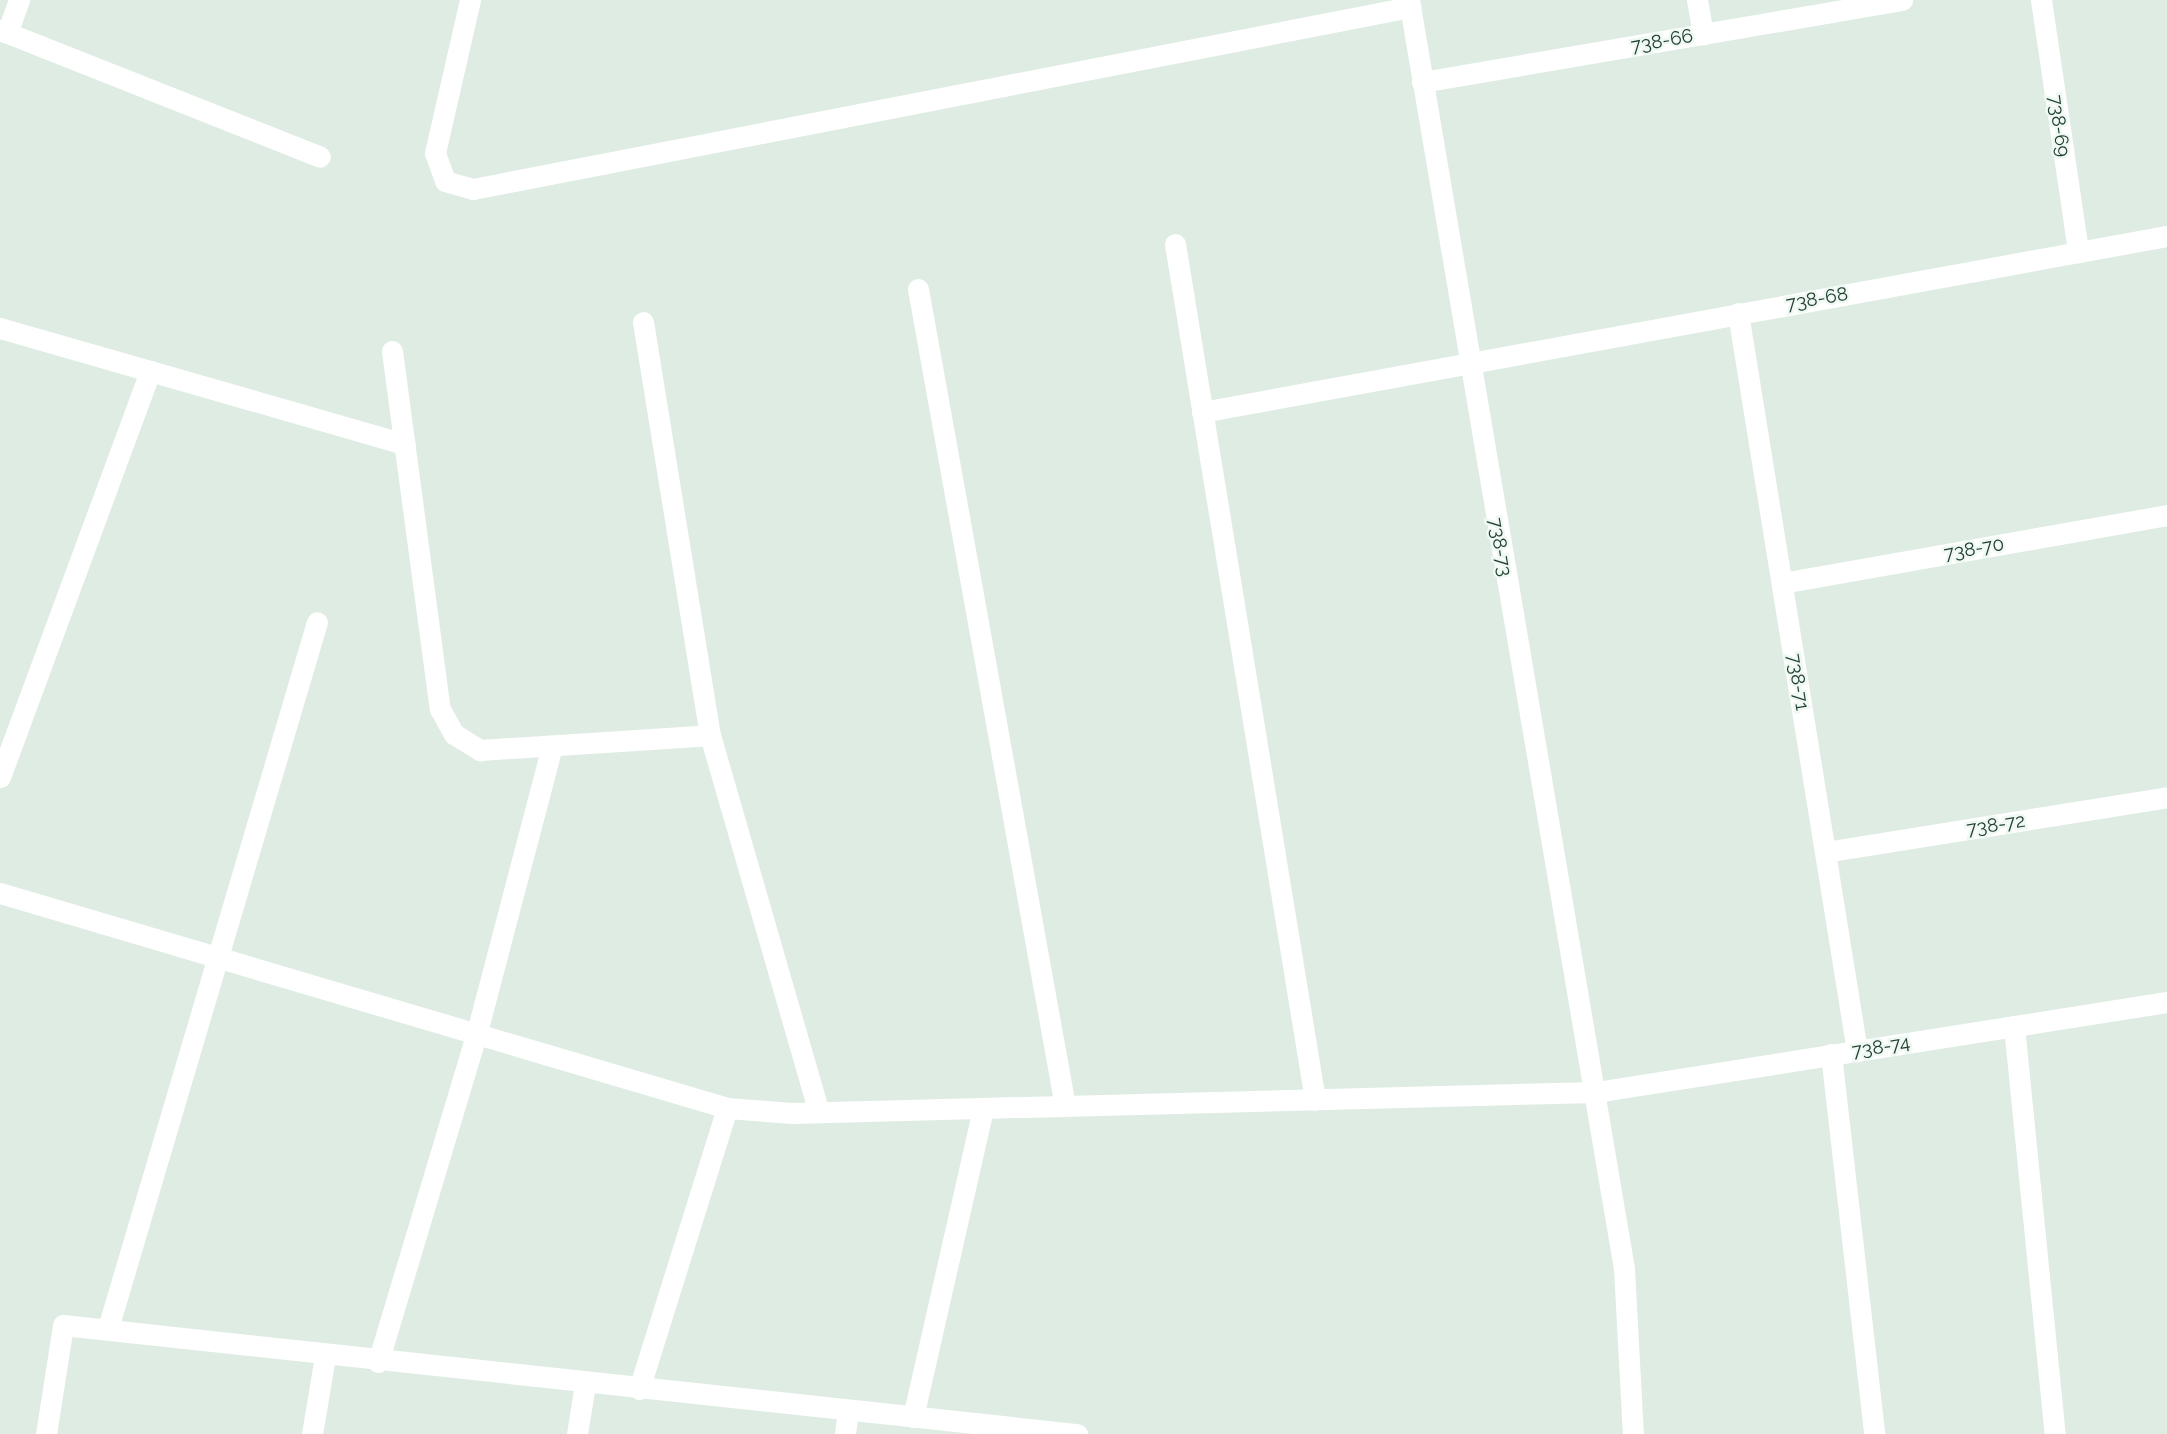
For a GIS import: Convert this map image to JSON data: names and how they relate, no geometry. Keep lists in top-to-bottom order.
{
  "streets": {
    "street": [
      "738-66",
      "738-69",
      "738-68",
      "738-73",
      "738-70",
      "738-71",
      "738-72",
      "738-74"
    ]
  },
  "crossings": [
    ["738-66", "738-73"],
    ["738-69", "738-68"],
    ["738-68", "738-73"],
    ["738-68", "738-71"],
    ["738-73", "738-74"],
    ["738-70", "738-71"],
    ["738-71", "738-72"],
    ["738-71", "738-74"]
  ]
}
